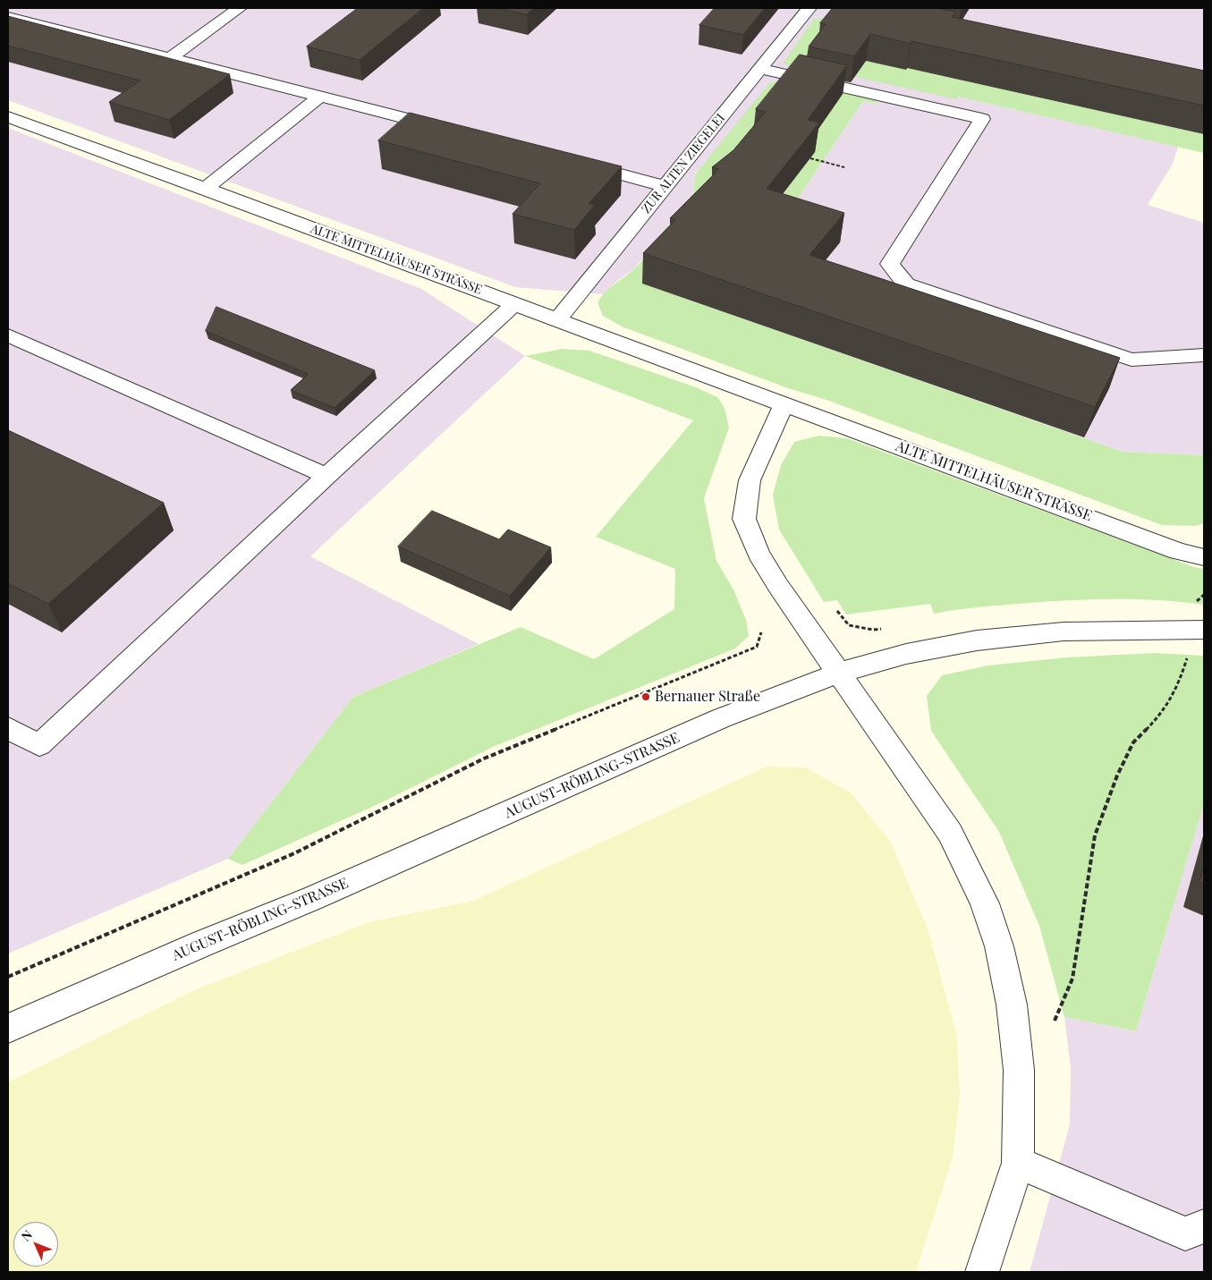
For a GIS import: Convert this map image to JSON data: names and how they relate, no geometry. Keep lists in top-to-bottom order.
{
  "streets": {
    "street": ["ZUR ALTEN ZIEGELEI", "ALTE MITTELHÄUSER STRASSE", "AUGUST-RÖBLING-STRASSE"]
  },
  "crossings": [
    ["ZUR ALTEN ZIEGELEI", "ALTE MITTELHÄUSER STRASSE"]
  ],
  "places": ["Bernauer Straße"],
  "north": "top left"
}
